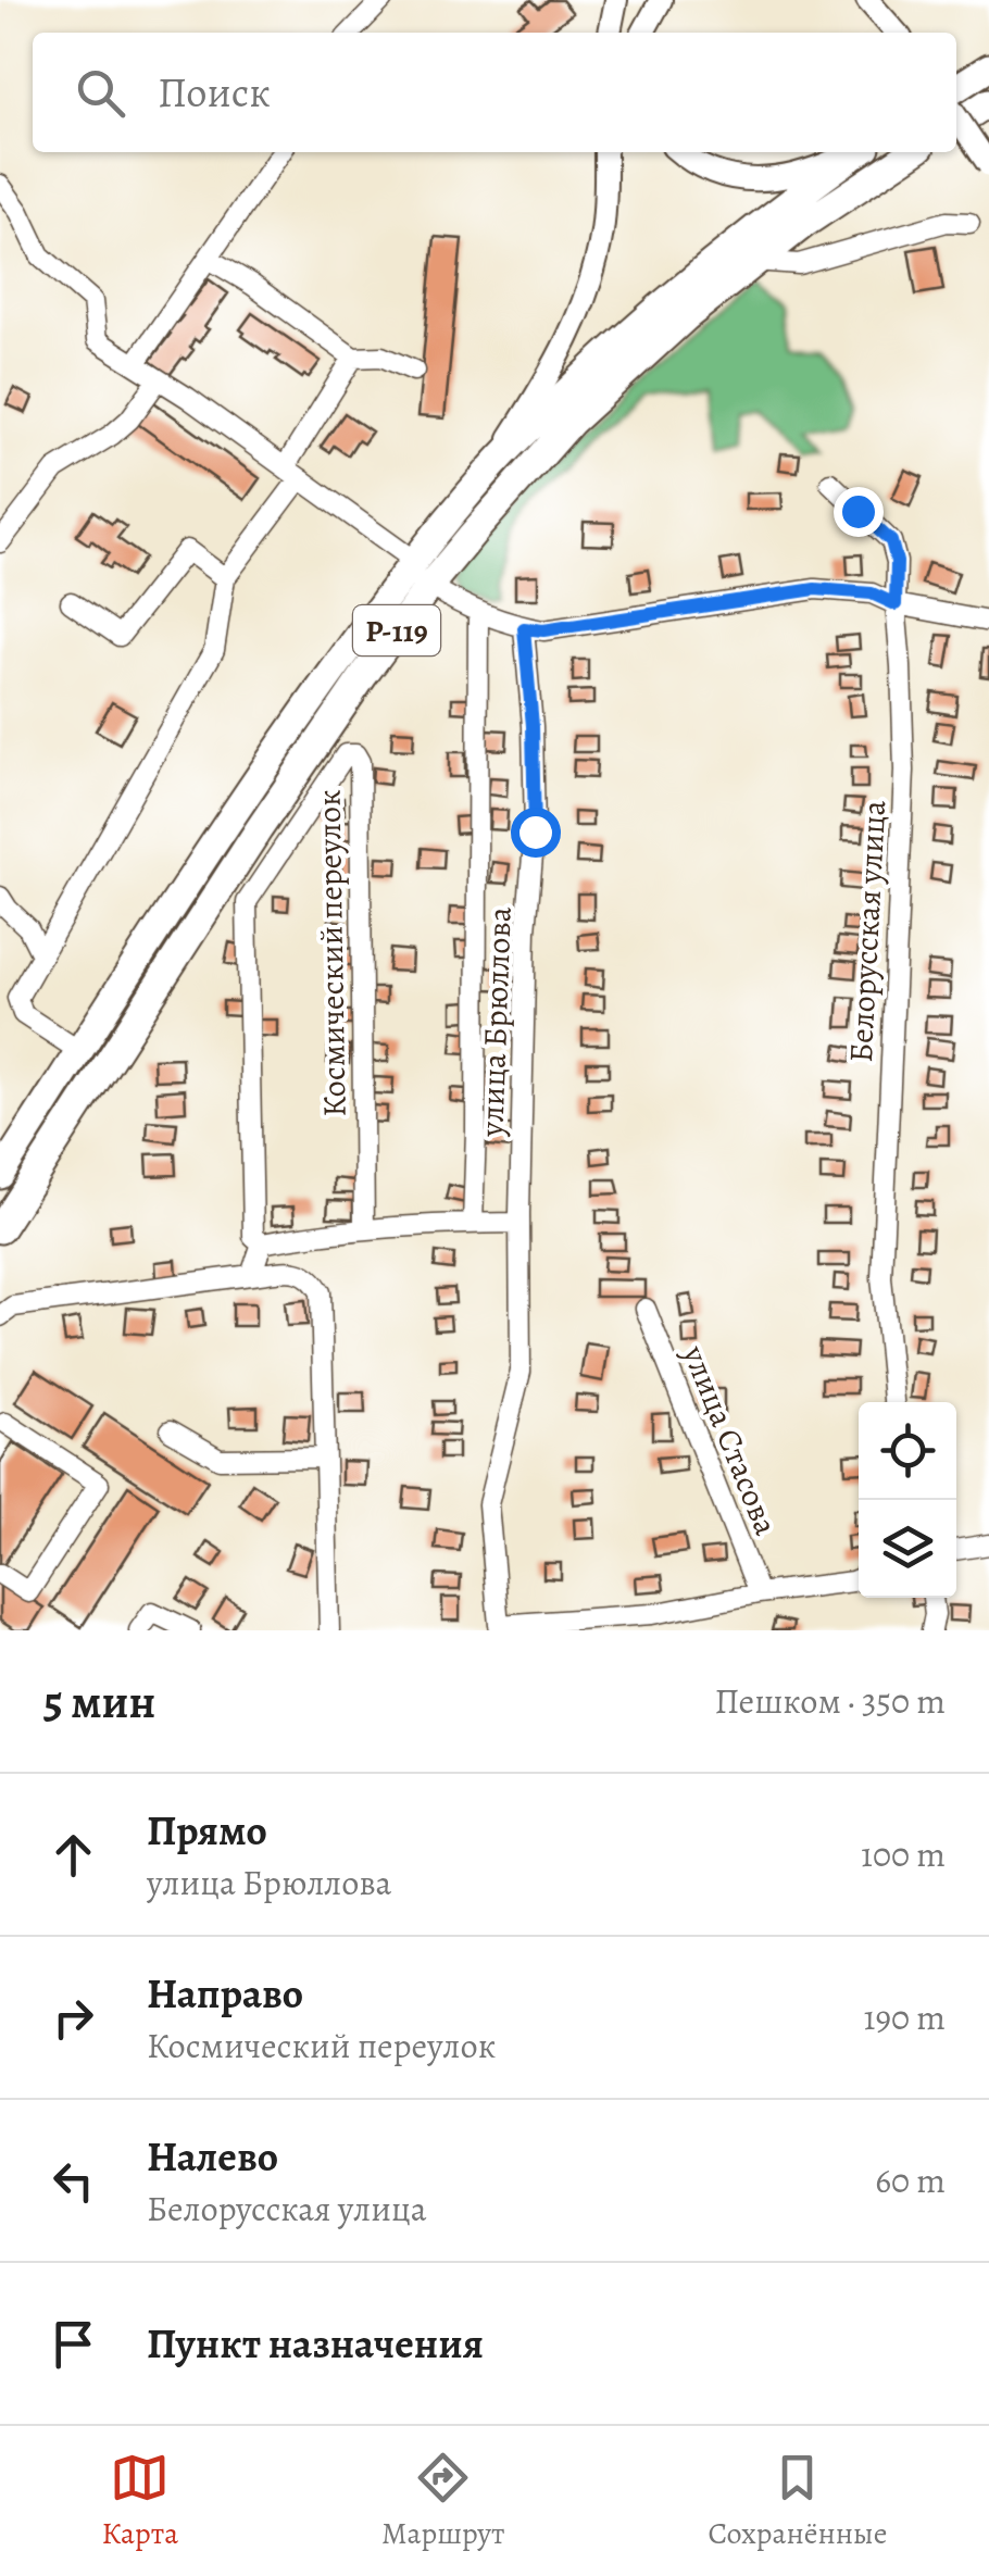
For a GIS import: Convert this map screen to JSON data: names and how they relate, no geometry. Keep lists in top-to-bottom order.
{
  "streets": {
    "highway": ["Р-119"],
    "street": [
      "Белорусская улица",
      "Космический переулок",
      "улица Брюллова",
      "улица Стасова"
    ]
  },
  "crossings": [
    ["улица Брюллова", "улица Стасова"]
  ],
  "page": {
    "search": "Поиск",
    "heading": ["5 мин", "Пешком · 350 m"],
    "list": [
      ["Прямо", "улица Брюллова", "100 m"],
      ["Направо", "Космический переулок", "190 m"],
      ["Налево", "Белорусская улица", "60 m"],
      "Пункт назначения"
    ],
    "nav": ["Карта", "Маршрут", "Сохранённые"]
  }
}
